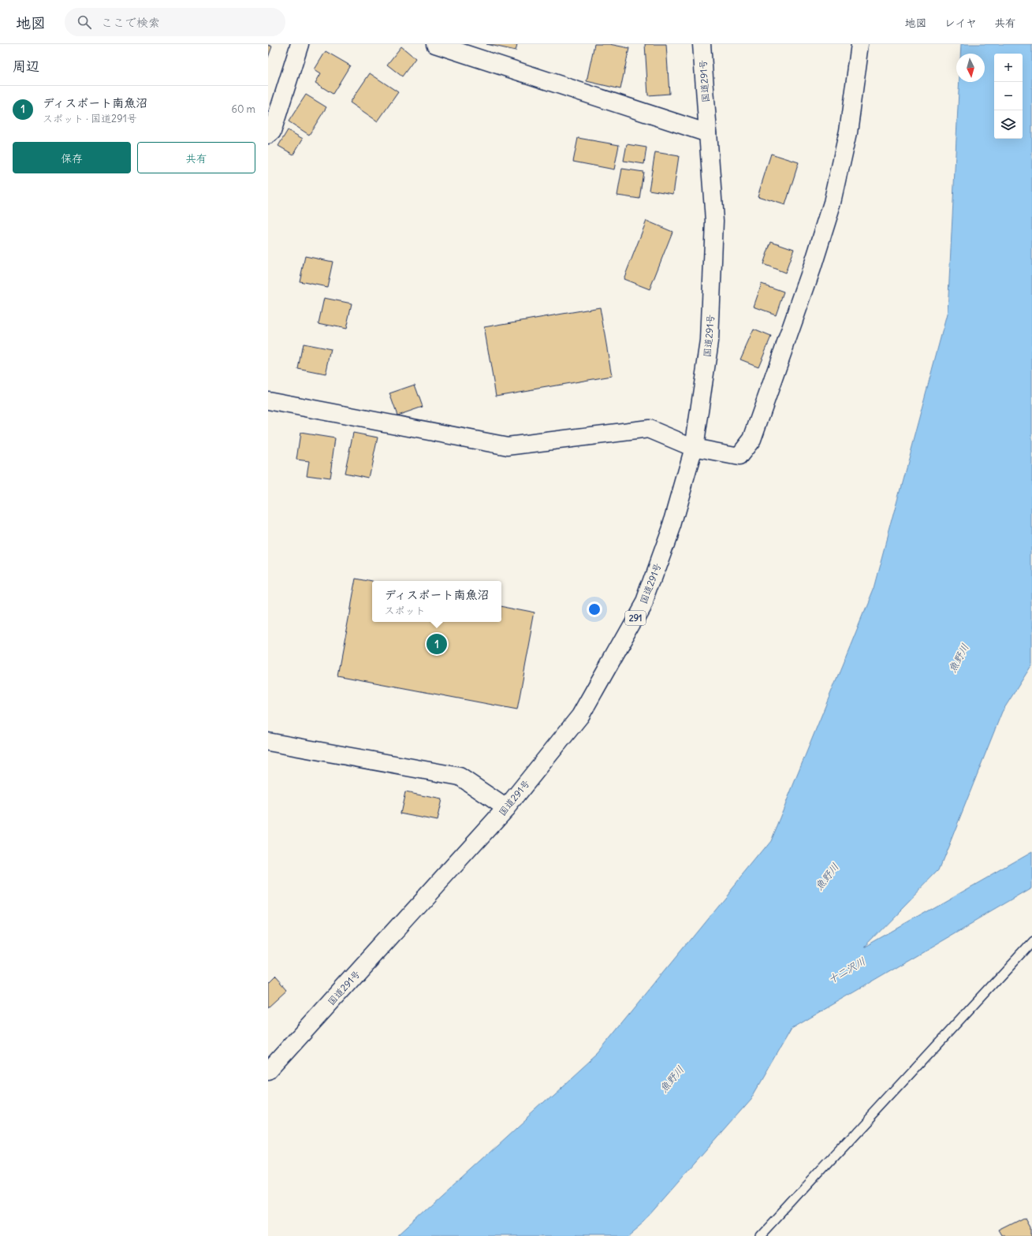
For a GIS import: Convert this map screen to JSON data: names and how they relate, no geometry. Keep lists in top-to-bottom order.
{
  "streets": {
    "main road": ["国道291号", "291"]
  },
  "water": ["魚野川", "十二沢川"],
  "north": "bottom",
  "page": {
    "header": "地図",
    "search": "ここで検索",
    "nav": ["地図", "レイヤ", "共有"],
    "heading": "周辺",
    "map_buttons": ["+", "−"],
    "list": [
      {
        "mark": "1",
        "name": "ディスポート南魚沼",
        "note": "スポット · 国道291号",
        "value": "60 m"
      }
    ],
    "buttons": ["保存", "共有"],
    "popup": ["ディスポート南魚沼", "スポット"],
    "pins": "1"
  }
}
